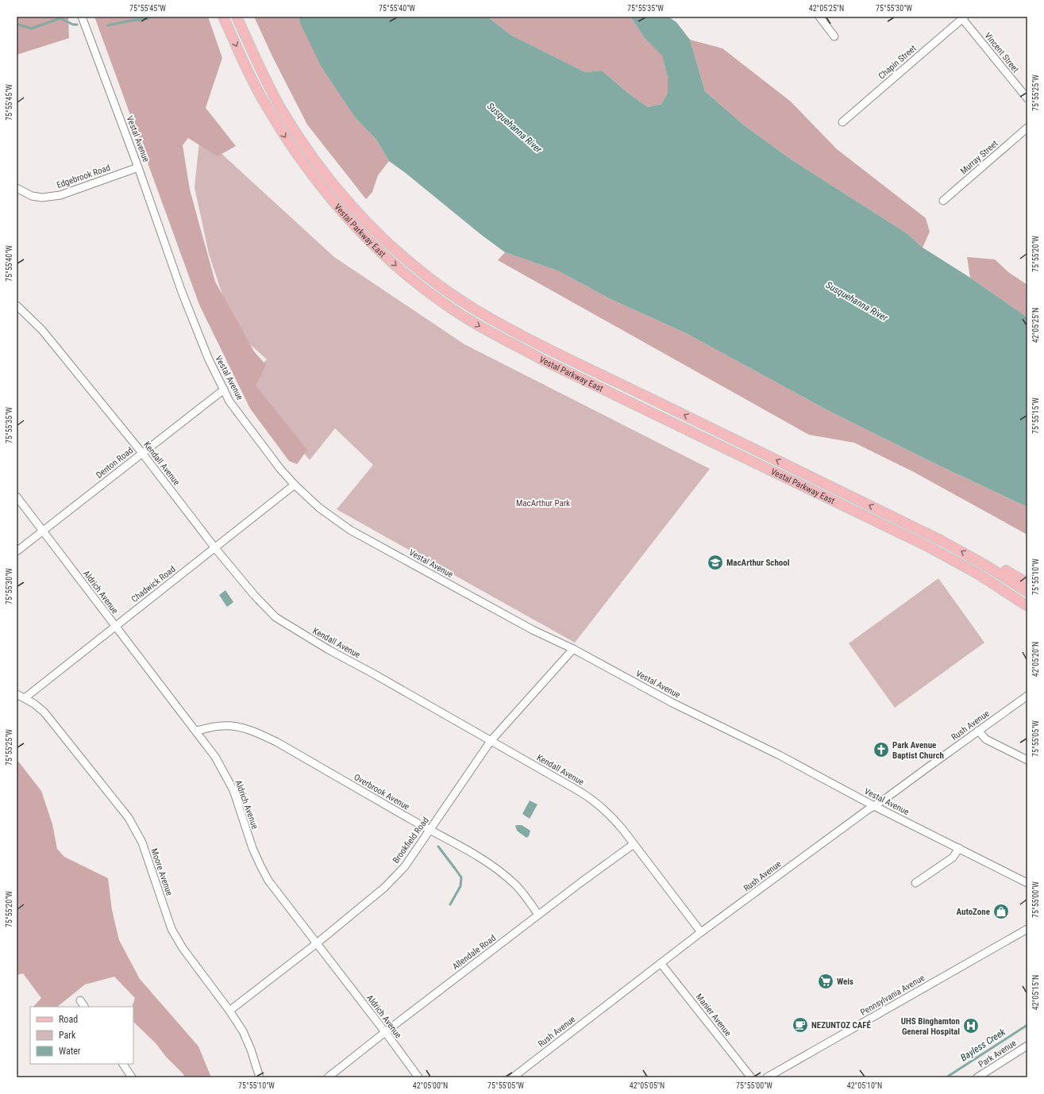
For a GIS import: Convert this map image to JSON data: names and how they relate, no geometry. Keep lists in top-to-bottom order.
{
  "streets": {
    "main road": ["Vestal Parkway East"],
    "street": [
      "Vincent Street",
      "Chapin Street",
      "Vestal Avenue",
      "Murray Street",
      "Edgebrook Road",
      "Denton Road",
      "Kendall Avenue",
      "Chadwick Road",
      "Aldrich Avenue",
      "Rush Avenue",
      "Overbrook Avenue",
      "Brookfield Road",
      "Moore Avenue",
      "Allendale Road",
      "Pennsylvania Avenue",
      "Manier Avenue",
      "Park Avenue"
    ]
  },
  "crossings": [
    ["Vincent Street", "Chapin Street"],
    ["Vestal Avenue", "Edgebrook Road"],
    ["Vestal Avenue", "Denton Road"],
    ["Vestal Avenue", "Chadwick Road"],
    ["Vestal Avenue", "Rush Avenue"],
    ["Vestal Avenue", "Brookfield Road"],
    ["Denton Road", "Kendall Avenue"],
    ["Denton Road", "Aldrich Avenue"],
    ["Kendall Avenue", "Chadwick Road"],
    ["Kendall Avenue", "Rush Avenue"],
    ["Kendall Avenue", "Brookfield Road"],
    ["Kendall Avenue", "Allendale Road"],
    ["Chadwick Road", "Aldrich Avenue"],
    ["Chadwick Road", "Moore Avenue"],
    ["Aldrich Avenue", "Overbrook Avenue"],
    ["Aldrich Avenue", "Brookfield Road"],
    ["Aldrich Avenue", "Allendale Road"],
    ["Rush Avenue", "Manier Avenue"],
    ["Overbrook Avenue", "Brookfield Road"],
    ["Overbrook Avenue", "Allendale Road"],
    ["Brookfield Road", "Moore Avenue"]
  ],
  "water": ["Susquehanna River", "Bayless Creek"],
  "parks": ["MacArthur Park"],
  "places": {
    "school or university": ["MacArthur School"],
    "church": ["Park Avenue Baptist Church"],
    "shop": ["AutoZone"],
    "supermarket": ["Weis"],
    "cafe": ["NEZUNTOZ CAFÉ"],
    "hospital": ["UHS Binghamton General Hospital"]
  },
  "legend": ["Road", "Park", "Water"],
  "coordinates": [
    "75°55'45\"W",
    "75°55'40\"W",
    "75°55'35\"W",
    "42°05'25\"N",
    "75°55'30\"W",
    "75°55'25\"W",
    "75°55'20\"W",
    "75°55'15\"W",
    "75°55'10\"W",
    "42°05'20\"N",
    "75°55'05\"W",
    "75°55'00\"W",
    "42°05'15\"N",
    "42°05'00\"N",
    "42°05'05\"N",
    "42°05'10\"N"
  ]
}
